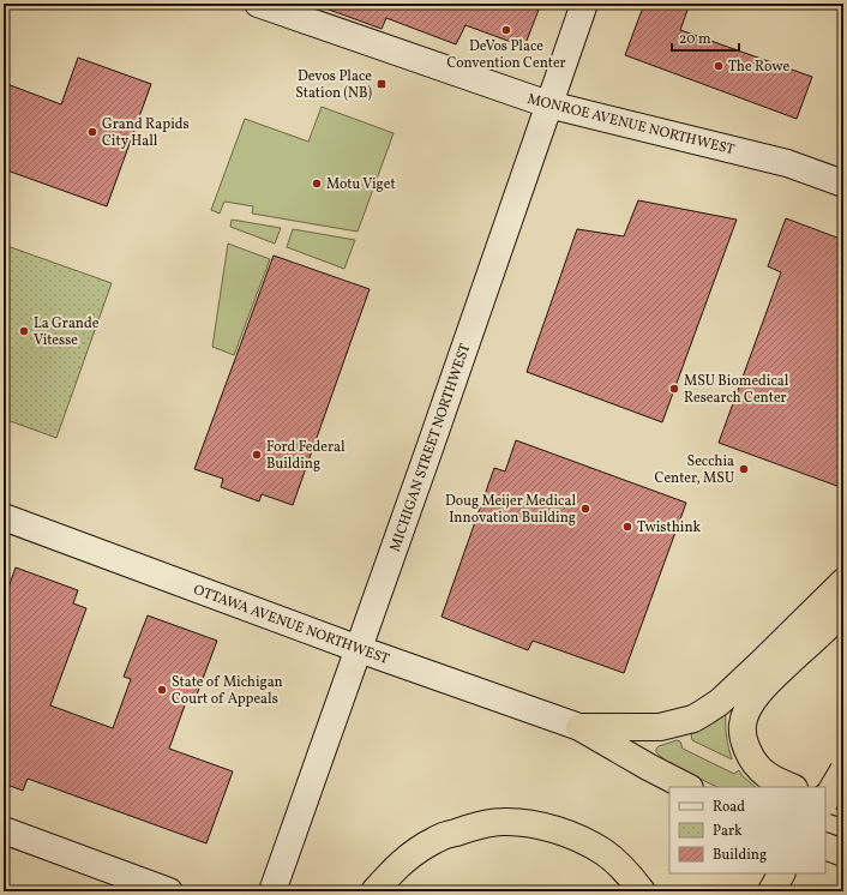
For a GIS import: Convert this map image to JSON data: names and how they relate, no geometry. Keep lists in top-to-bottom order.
{
  "streets": {
    "main road": ["MONROE AVENUE NORTHWEST", "MICHIGAN STREET NORTHWEST", "OTTAWA AVENUE NORTHWEST"]
  },
  "crossings": [
    ["MONROE AVENUE NORTHWEST", "MICHIGAN STREET NORTHWEST"],
    ["MICHIGAN STREET NORTHWEST", "OTTAWA AVENUE NORTHWEST"]
  ],
  "places": {
    "other": [
      "DeVos Place Convention Center",
      "The Rowe",
      "Grand Rapids City Hall",
      "Motu Viget",
      "La Grande Vitesse",
      "MSU Biomedical Research Center",
      "Ford Federal Building",
      "Secchia Center, MSU",
      "Doug Meijer Medical Innovation Building",
      "Twisthink",
      "State of Michigan Court of Appeals"
    ],
    "transit": ["Devos Place Station (NB)"]
  },
  "legend": ["Road", "Park", "Building"],
  "scale_bar": "20 m"
}
